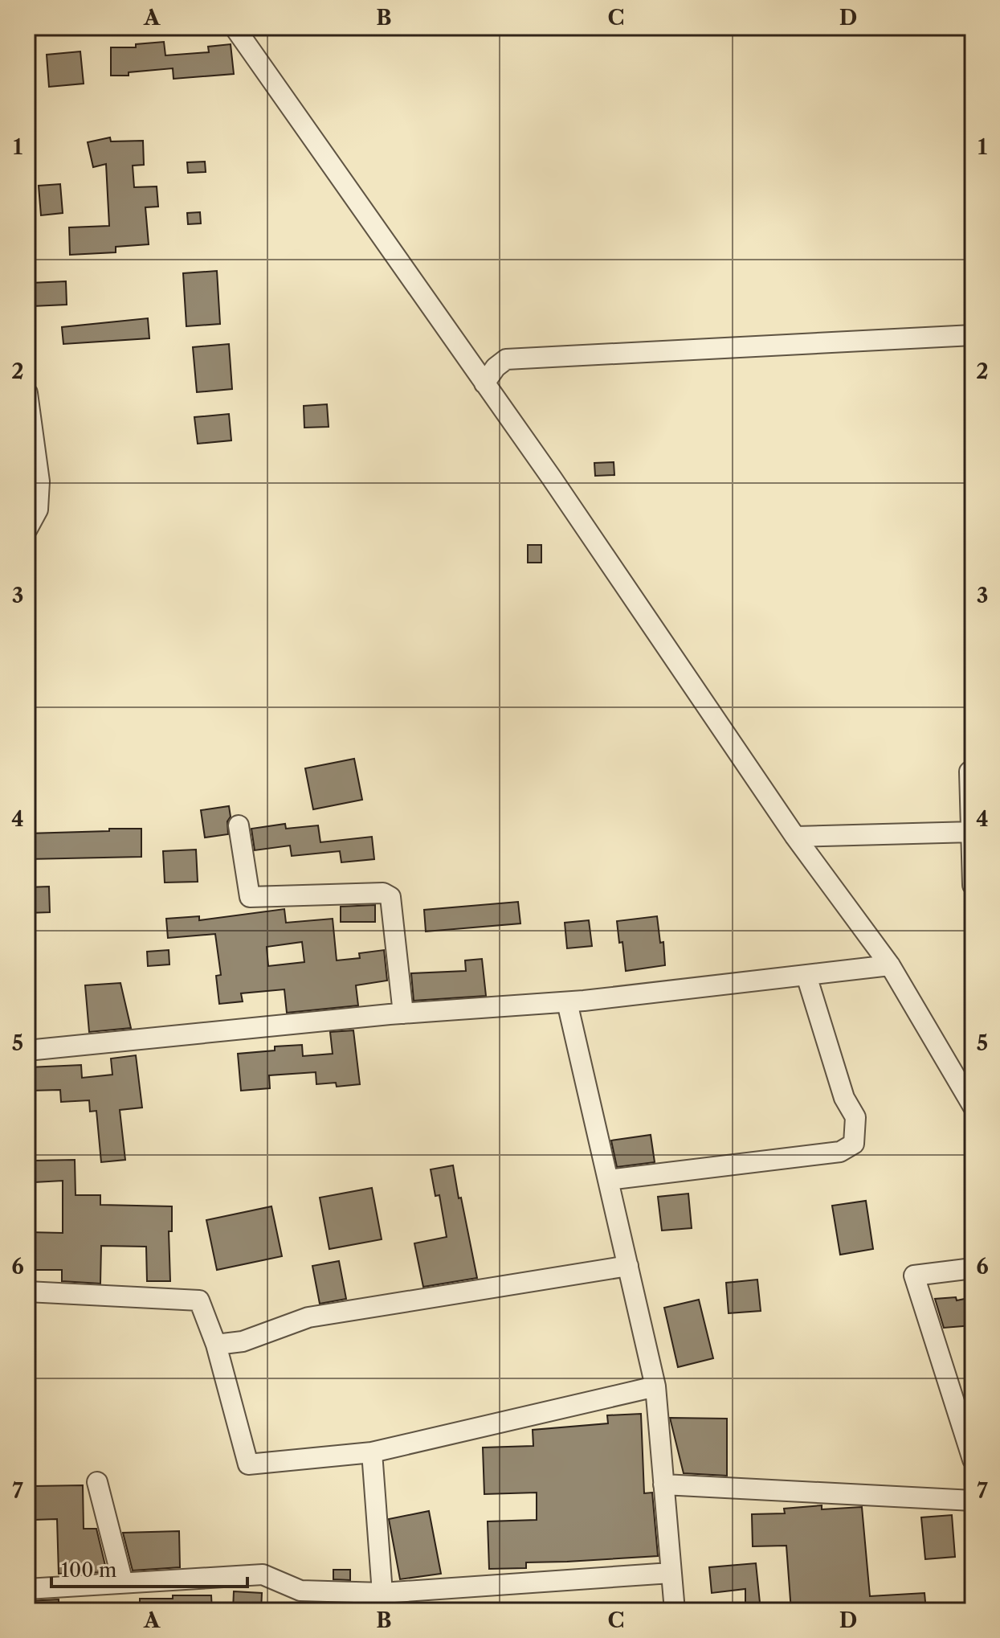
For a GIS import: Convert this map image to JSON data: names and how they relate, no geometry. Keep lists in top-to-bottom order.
{
  "scale_bar": "100 m",
  "grid": {
    "columns": [
      "A",
      "B",
      "C",
      "D"
    ],
    "rows": [
      "1",
      "2",
      "3",
      "4",
      "5",
      "6",
      "7"
    ]
  }
}
